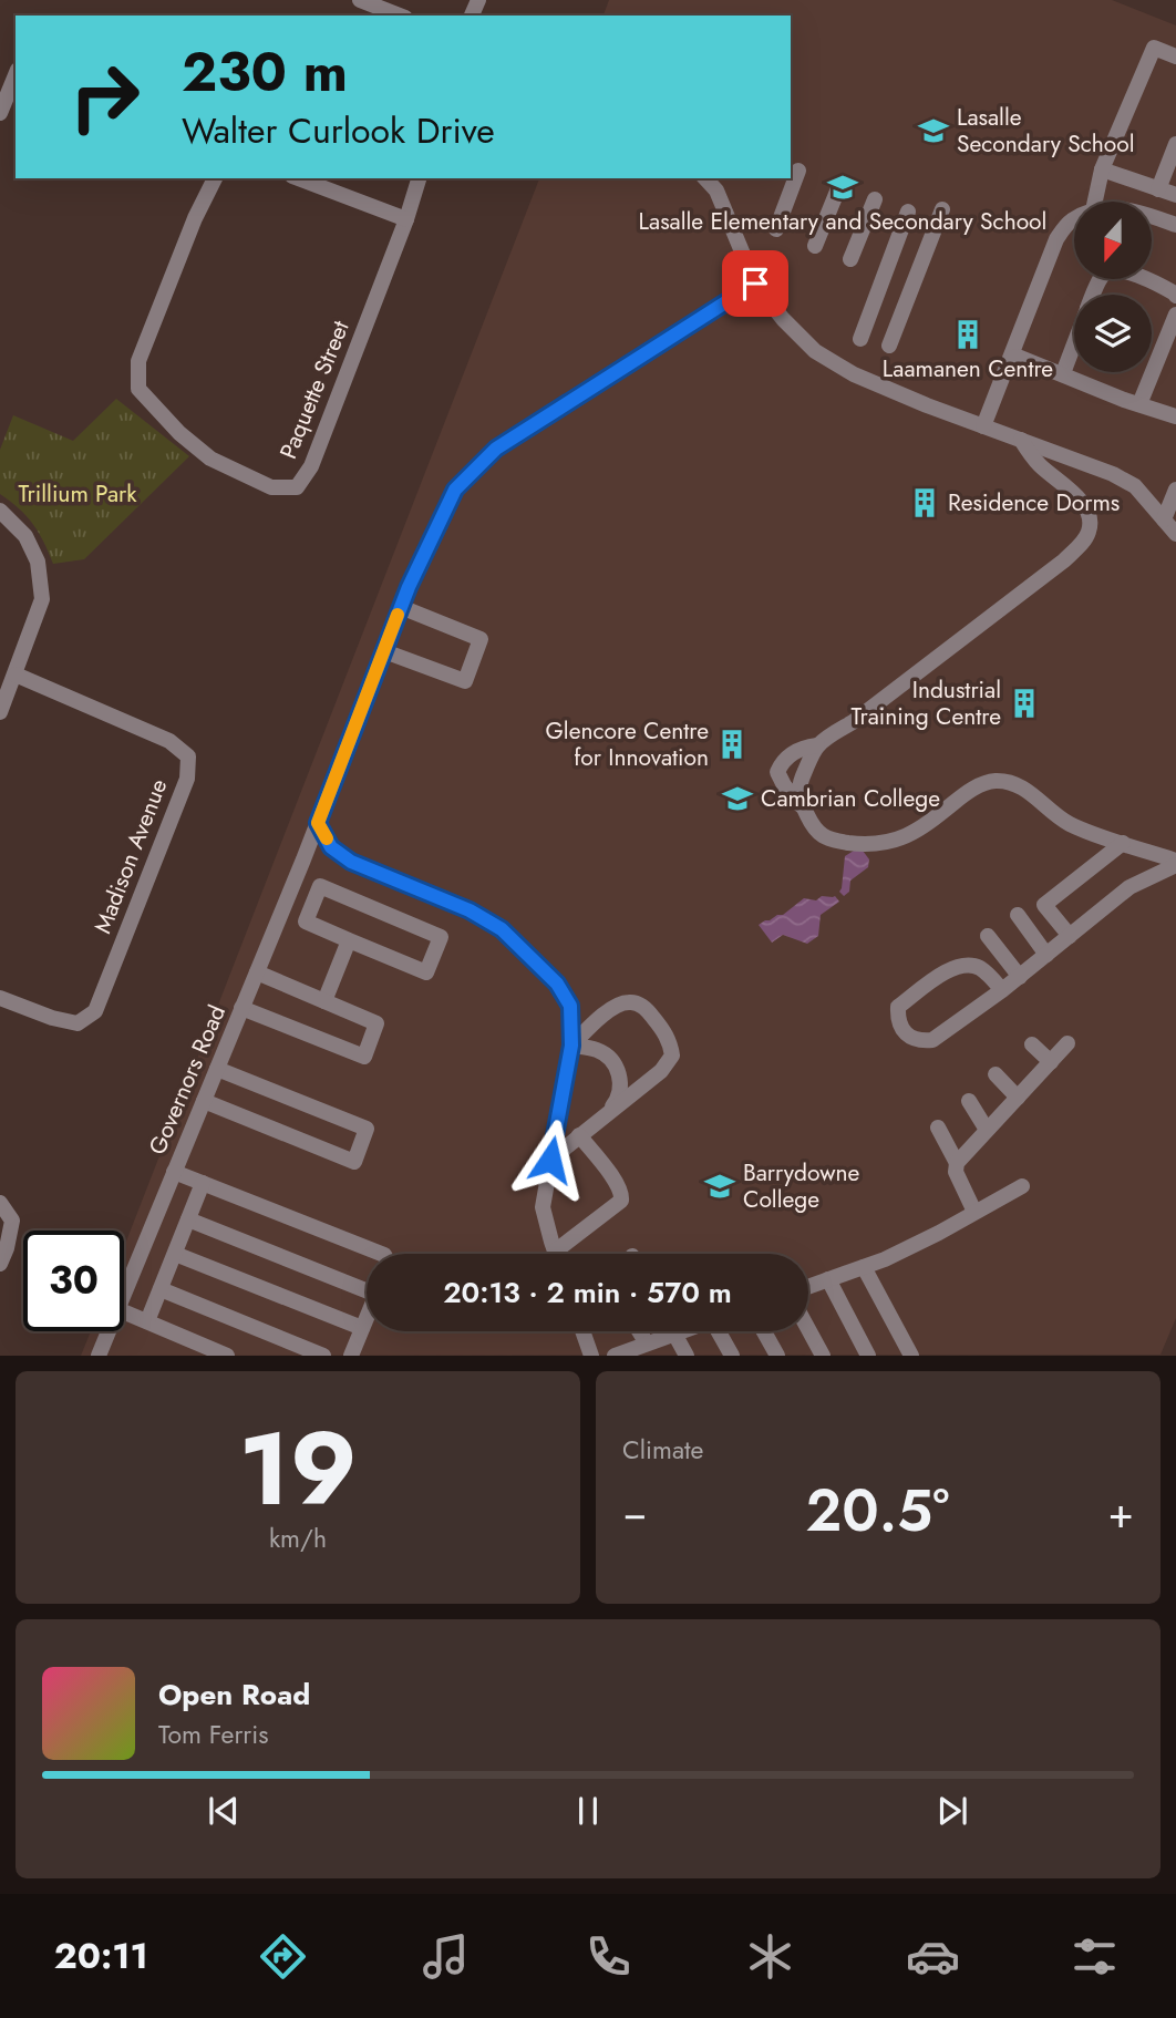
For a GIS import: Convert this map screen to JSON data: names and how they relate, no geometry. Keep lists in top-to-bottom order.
{
  "streets": {
    "street": ["Paquette Street", "Madison Avenue", "Governors Road"]
  },
  "parks": ["Trillium Park"],
  "places": {
    "school or university": [
      "Lasalle Secondary School",
      "Lasalle Elementary and Secondary School",
      "Cambrian College",
      "Barrydowne College"
    ],
    "building": [
      "Laamanen Centre",
      "Residence Dorms",
      "Industrial Training Centre",
      "Glencore Centre for Innovation"
    ]
  },
  "north": "bottom",
  "page": {
    "turn": ["230 m", "Walter Curlook Drive"],
    "limit": "30",
    "trip": "20:13 · 2 min · 570 m",
    "tile": [
      ["19", "km/h"],
      "Climate"
    ],
    "heat": ["−", "20.5°", "+"],
    "song": ["Open Road", "Tom Ferris"],
    "tabs": "20:11"
  }
}
